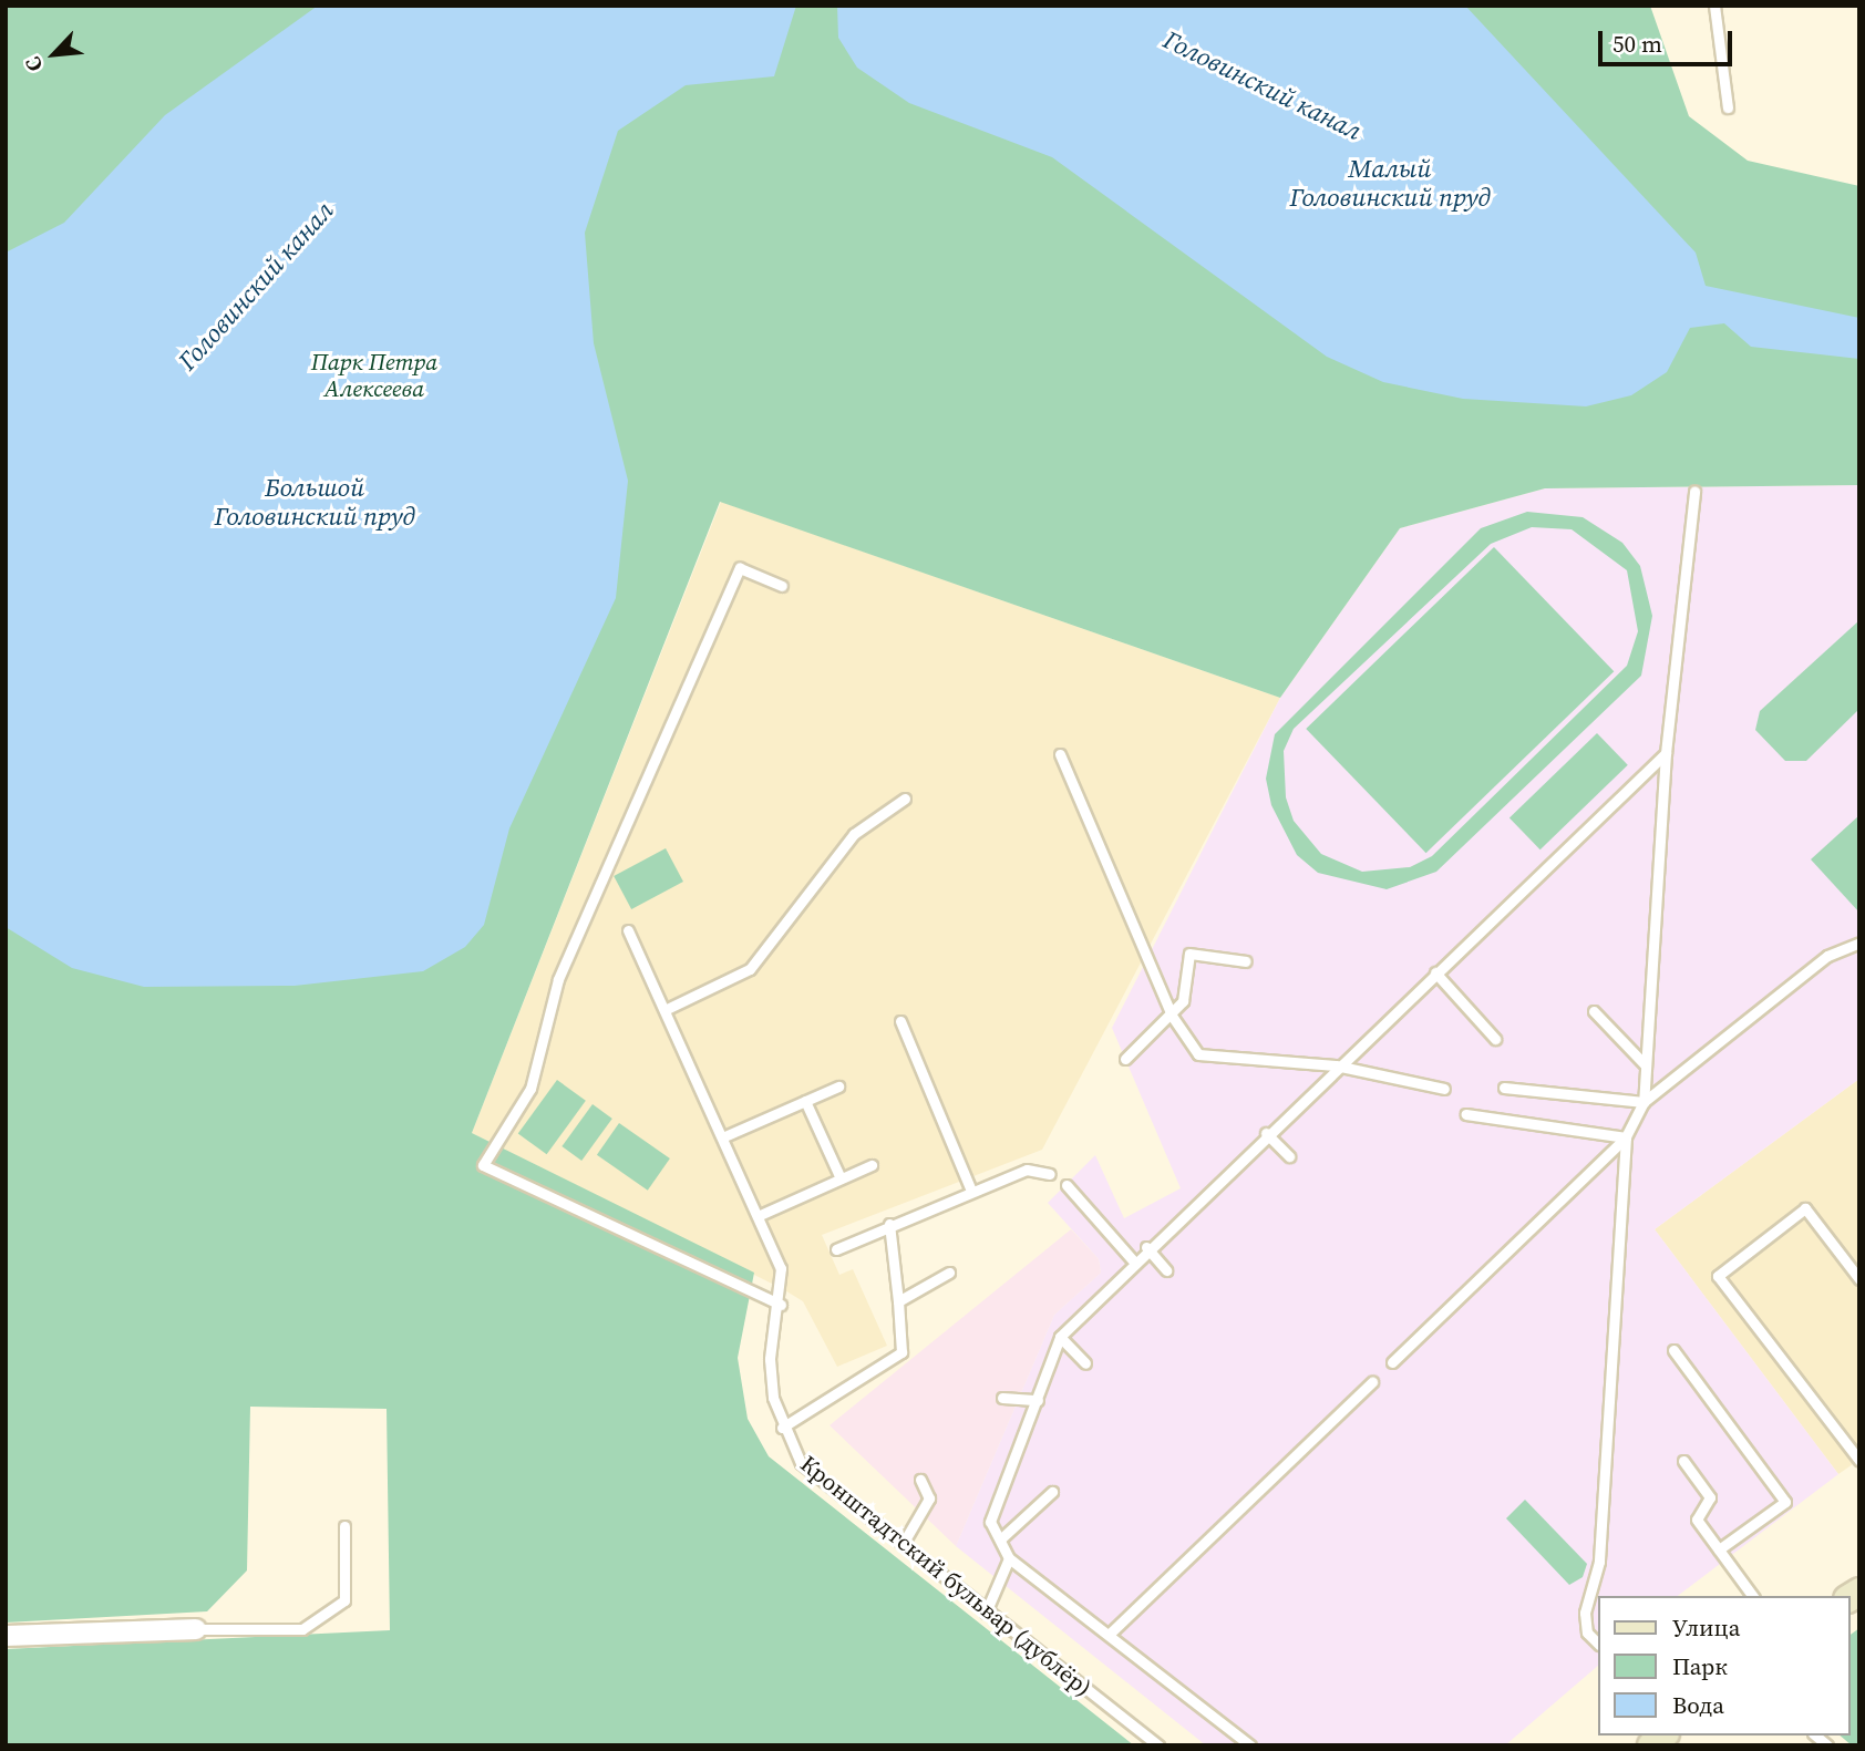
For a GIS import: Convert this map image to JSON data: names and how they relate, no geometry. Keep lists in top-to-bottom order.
{
  "streets": {
    "lane": ["Кронштадтский бульвар (дублёр)"]
  },
  "water": ["Головинский канал", "Малый Головинский пруд", "Большой Головинский пруд"],
  "parks": ["Парк Петра Алексеева"],
  "legend": ["Улица", "Парк", "Вода"],
  "scale_bar": "50 m",
  "north": "bottom left"
}
